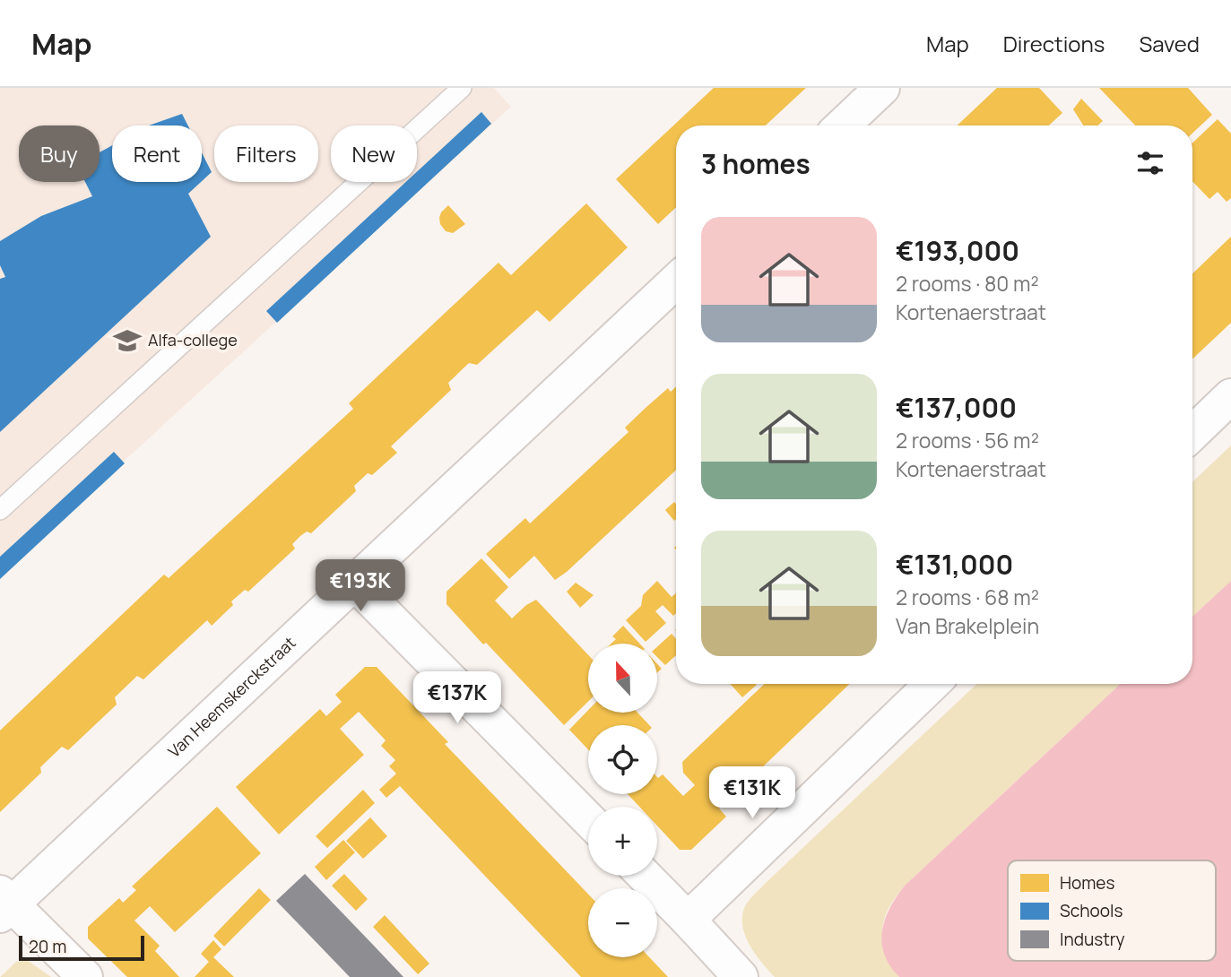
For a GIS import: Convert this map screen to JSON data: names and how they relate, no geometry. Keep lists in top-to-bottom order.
{
  "streets": {
    "street": ["Van Heemskerckstraat"]
  },
  "places": {
    "school or university": ["Alfa-college"]
  },
  "legend": ["Homes", "Schools", "Industry"],
  "scale_bar": "20 m",
  "north": "top",
  "page": {
    "header": "Map",
    "nav": ["Map", "Directions", "Saved"],
    "chip": [
      "Buy",
      "Rent",
      "Filters",
      "New"
    ],
    "heading": "3 homes",
    "list": [
      {
        "name": "€193,000",
        "note": "2 rooms · 80 m² · Kortenaerstraat"
      },
      {
        "name": "€137,000",
        "note": "2 rooms · 56 m² · Kortenaerstraat"
      },
      {
        "name": "€131,000",
        "note": "2 rooms · 68 m² · Van Brakelplein"
      }
    ],
    "price": ["€193K", "€137K", "€131K"],
    "map_buttons": ["+", "−"],
    "scale": "20 m"
  }
}
